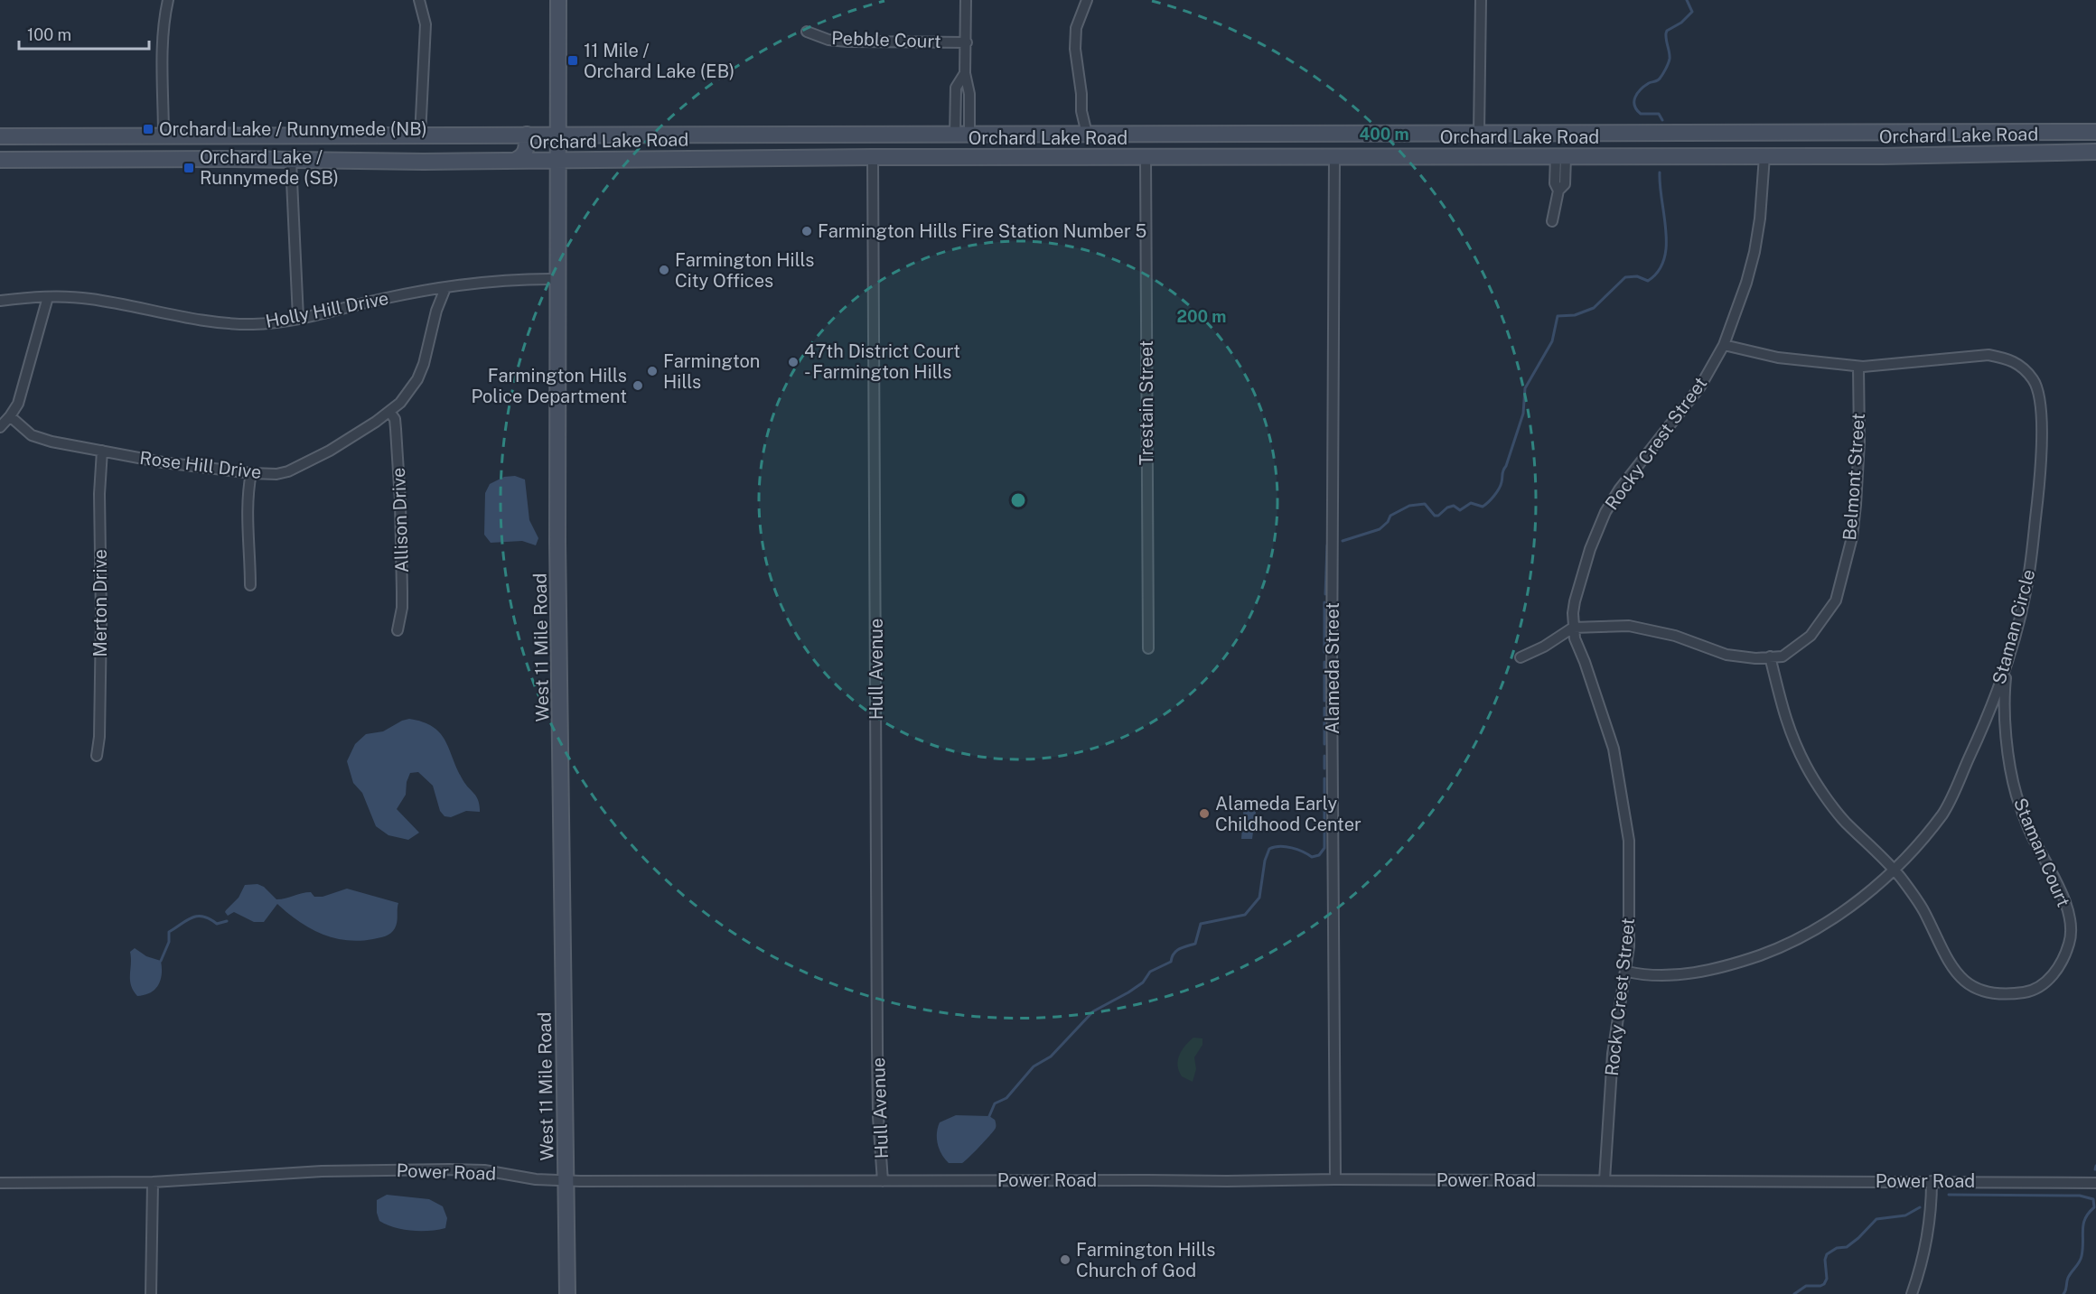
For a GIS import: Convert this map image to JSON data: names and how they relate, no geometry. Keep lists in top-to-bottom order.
{
  "streets": {
    "main road": ["Orchard Lake Road", "West 11 Mile Road"],
    "street": [
      "Pebble Court",
      "Holly Hill Drive",
      "Trestain Street",
      "Rocky Crest Street",
      "Rose Hill Drive",
      "Belmont Street",
      "Allison Drive",
      "Merton Drive",
      "Staman Circle",
      "Alameda Street",
      "Hull Avenue",
      "Staman Court",
      "Power Road"
    ]
  },
  "crossings": [
    ["Orchard Lake Road", "Trestain Street"],
    ["Orchard Lake Road", "Rocky Crest Street"],
    ["Orchard Lake Road", "West 11 Mile Road"],
    ["Orchard Lake Road", "Alameda Street"],
    ["Orchard Lake Road", "Hull Avenue"],
    ["Holly Hill Drive", "Rose Hill Drive"],
    ["Holly Hill Drive", "West 11 Mile Road"],
    ["Rocky Crest Street", "Staman Circle"],
    ["Rocky Crest Street", "Power Road"],
    ["Rose Hill Drive", "Allison Drive"],
    ["Rose Hill Drive", "Merton Drive"],
    ["Belmont Street", "Staman Circle"],
    ["Staman Circle", "Staman Court"],
    ["West 11 Mile Road", "Power Road"],
    ["Alameda Street", "Power Road"],
    ["Hull Avenue", "Power Road"]
  ],
  "places": {
    "transit": ["11 Mile / Orchard Lake (EB)", "Orchard Lake / Runnymede (NB)", "Orchard Lake / Runnymede (SB)"],
    "other": [
      "Farmington Hills Fire Station Number 5",
      "Farmington Hills City Offices",
      "47th District Court - Farmington Hills",
      "Farmington Hills",
      "Farmington Hills Police Department",
      "Alameda Early Childhood Center",
      "Farmington Hills Church of God"
    ]
  },
  "scale_bar": "100 m",
  "rings": ["400 m", "200 m"]
}
